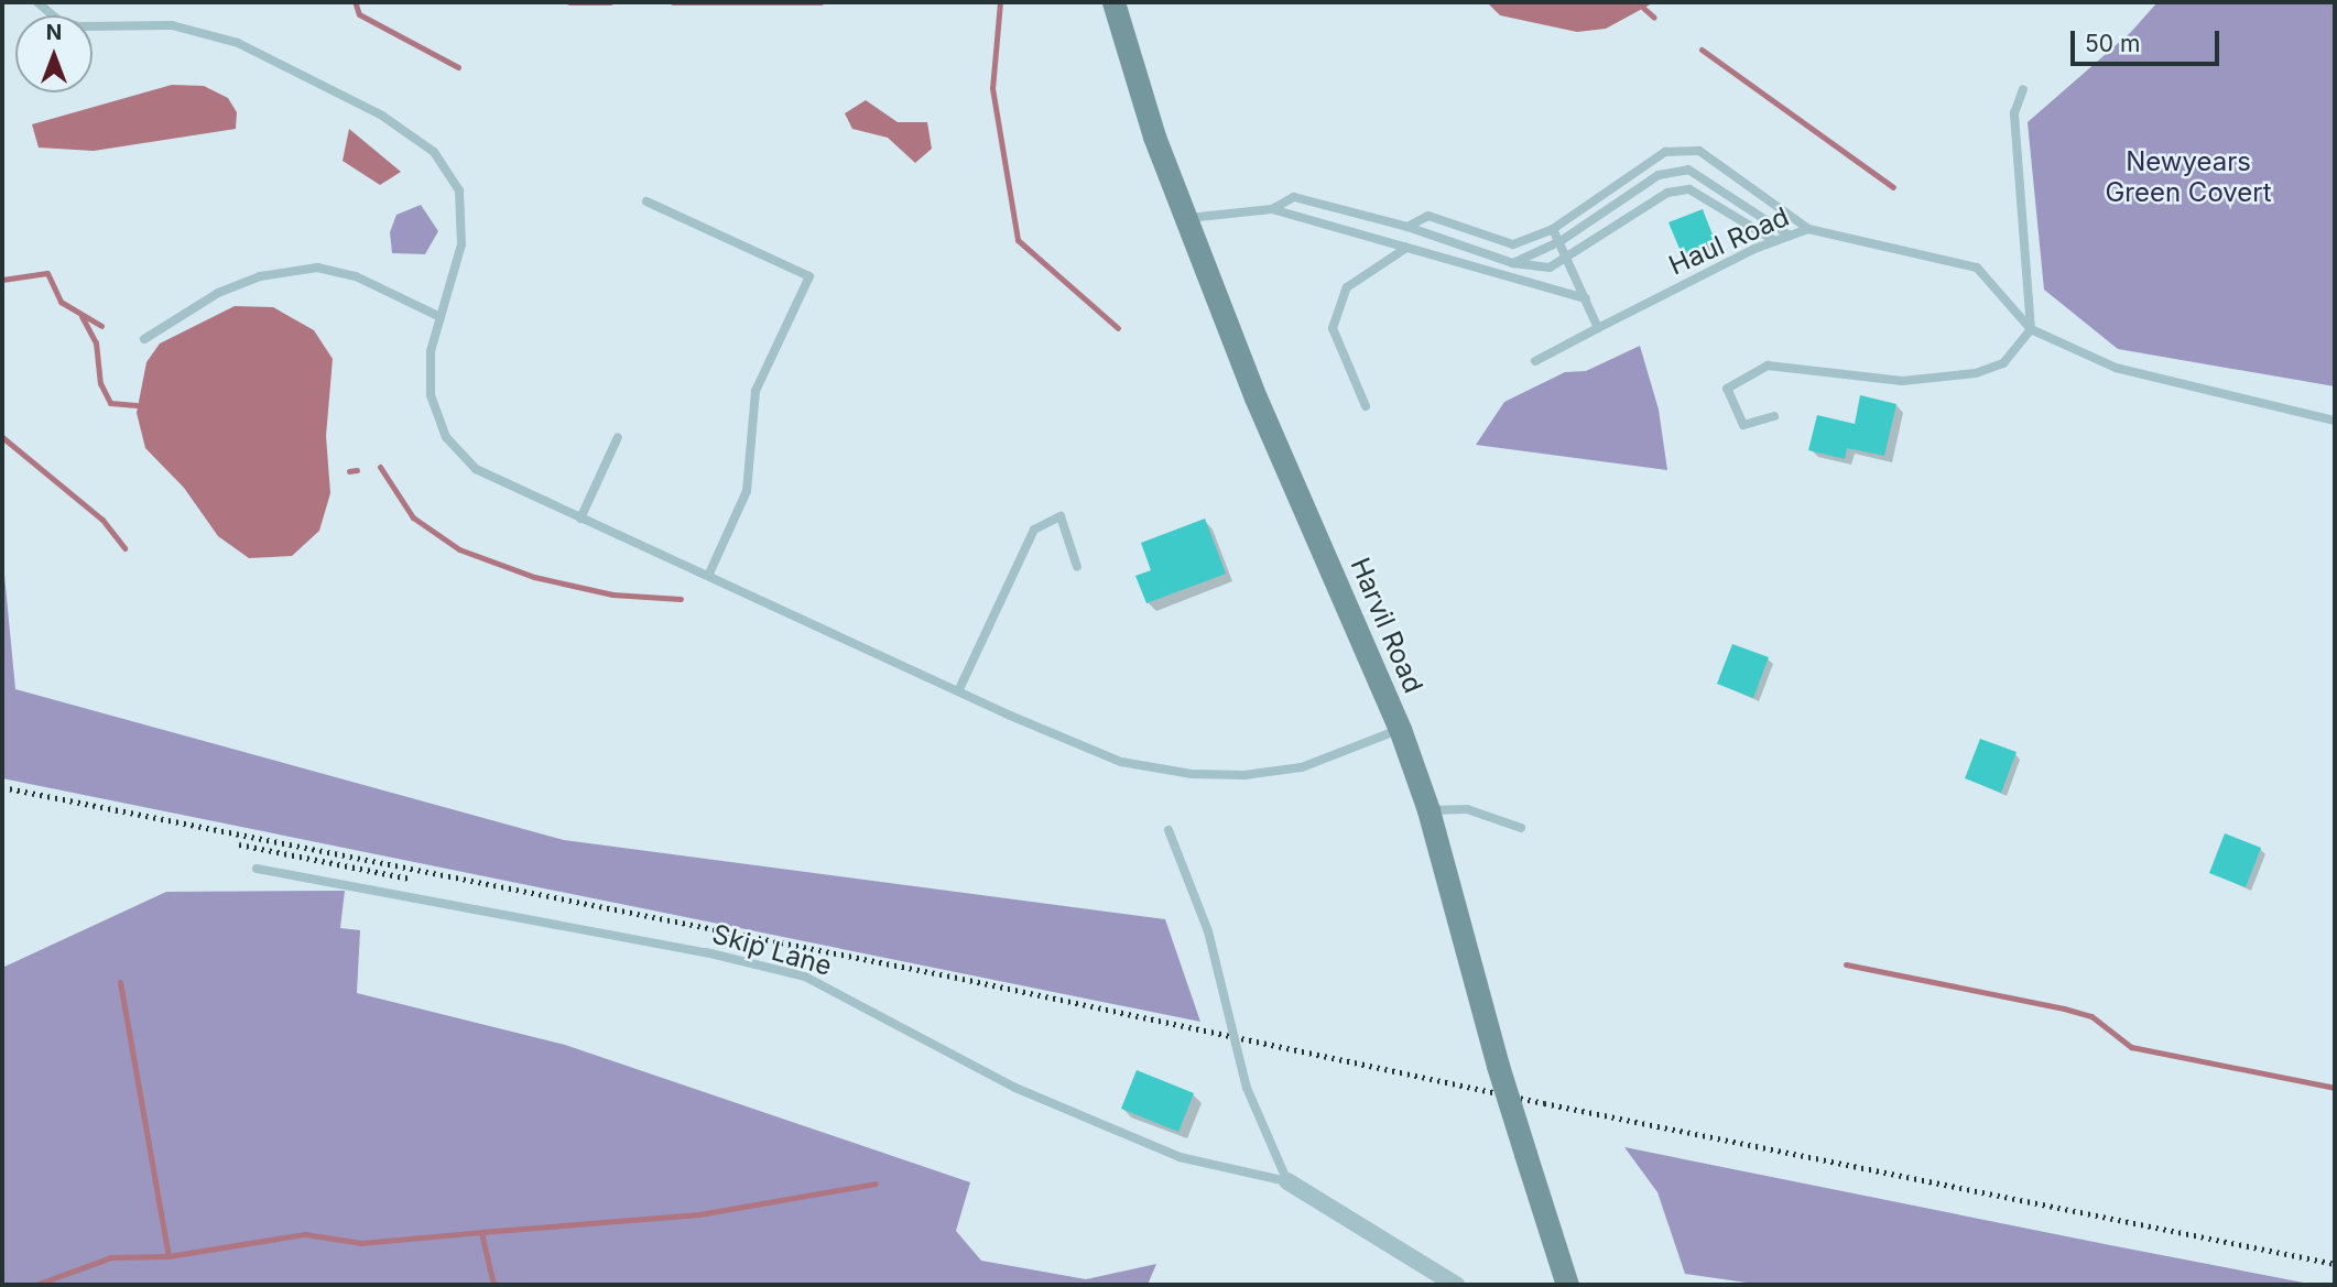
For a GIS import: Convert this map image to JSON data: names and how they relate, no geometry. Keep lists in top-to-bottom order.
{
  "streets": {
    "street": ["Harvil Road"],
    "lane": ["Haul Road", "Skip Lane"]
  },
  "parks": ["Newyears Green Covert"],
  "scale_bar": "50 m",
  "north": "top"
}
